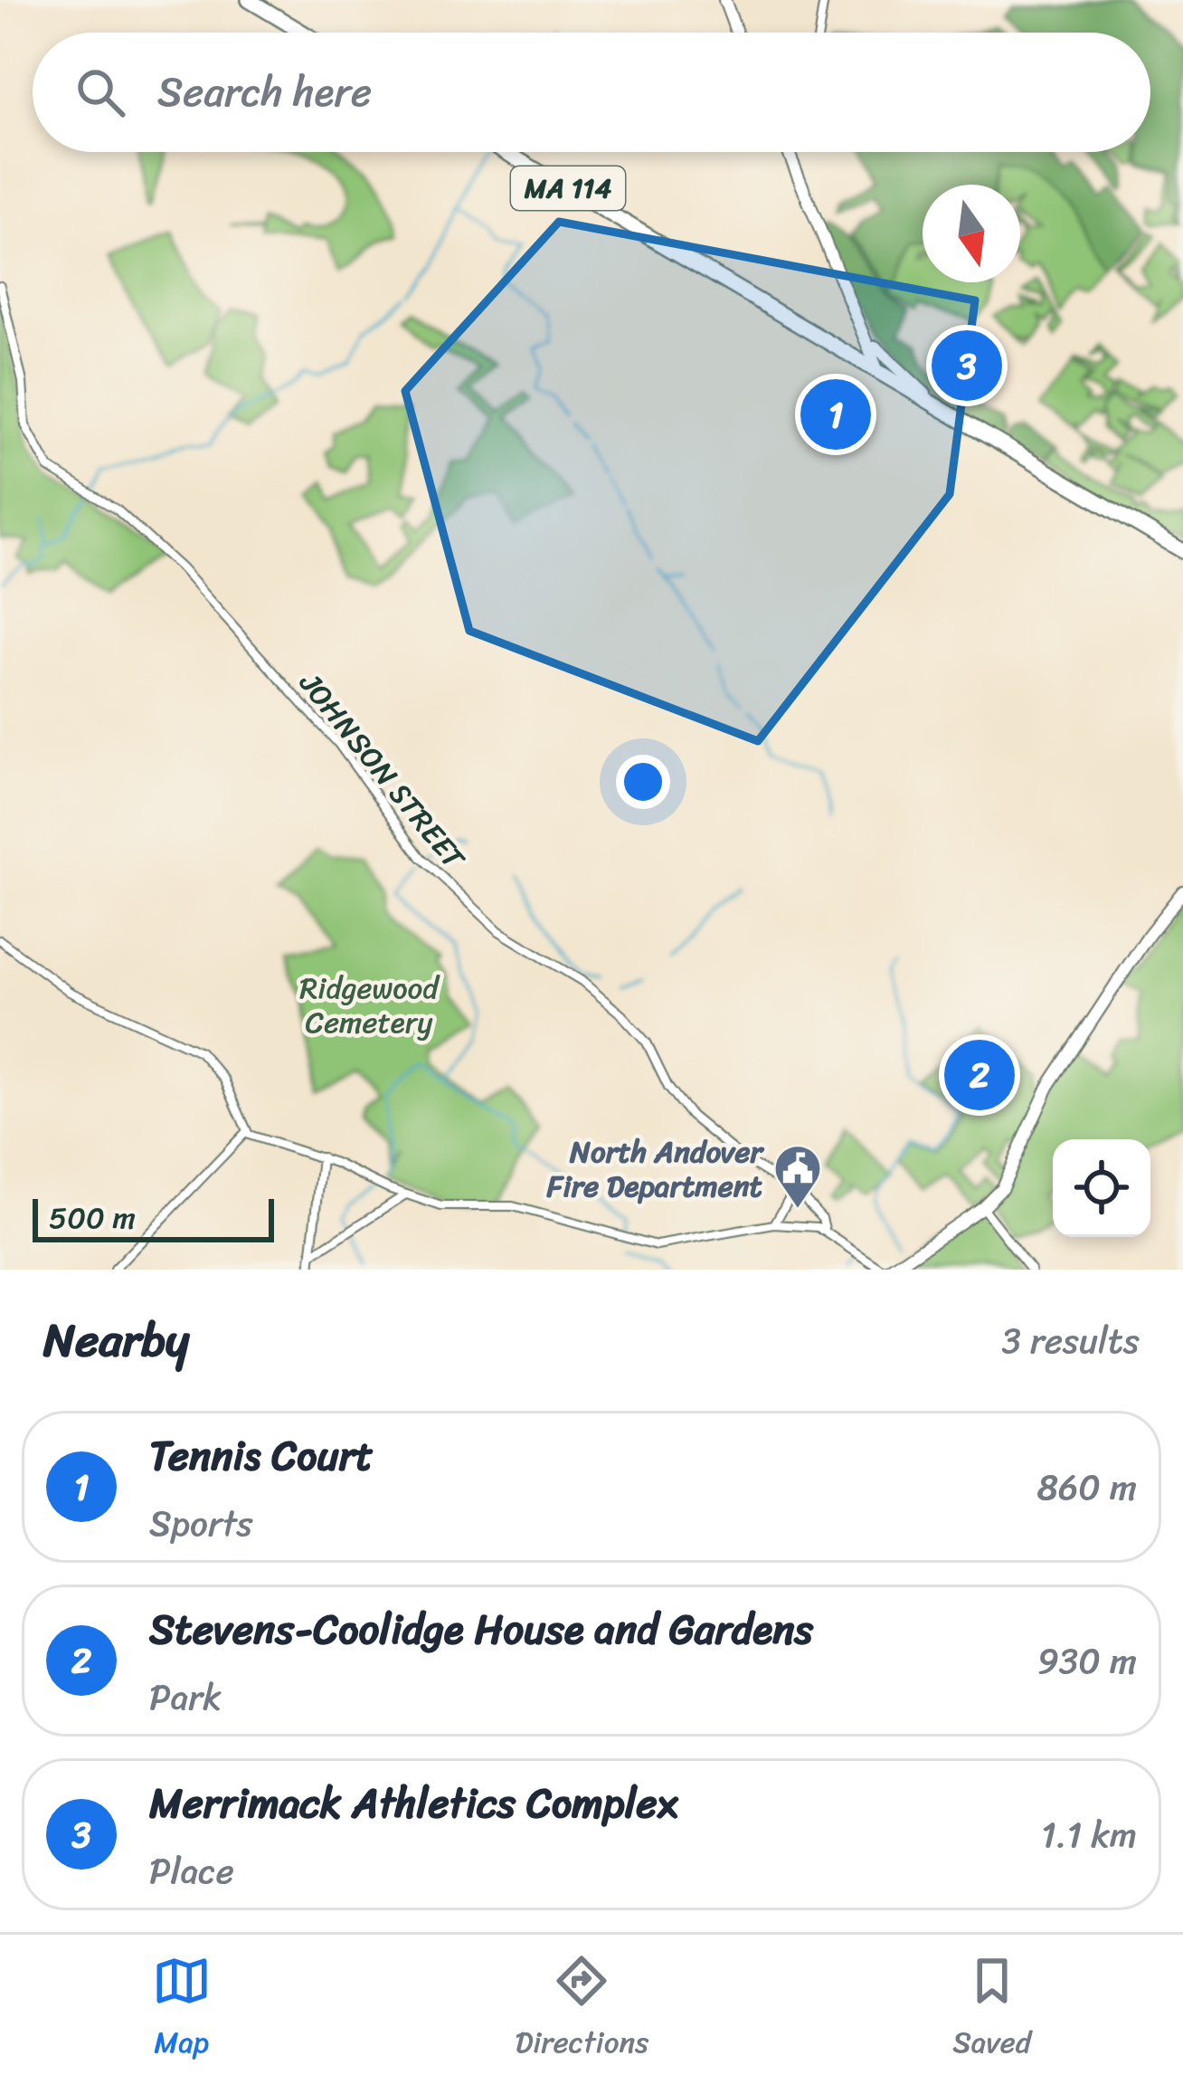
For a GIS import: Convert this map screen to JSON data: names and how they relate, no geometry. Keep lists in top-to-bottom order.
{
  "streets": {
    "highway": ["MA 114"],
    "street": ["JOHNSON STREET"]
  },
  "parks": ["Ridgewood Cemetery"],
  "places": {
    "public building": ["North Andover Fire Department"]
  },
  "scale_bar": "500 m",
  "north": "bottom",
  "page": {
    "search": "Search here",
    "pins": ["3", "1", "2"],
    "scale": "500 m",
    "heading": ["Nearby", "3 results"],
    "list": [
      {
        "mark": "1",
        "name": "Tennis Court",
        "note": "Sports",
        "value": "860 m"
      },
      {
        "mark": "2",
        "name": "Stevens-Coolidge House and Gardens",
        "note": "Park",
        "value": "930 m"
      },
      {
        "mark": "3",
        "name": "Merrimack Athletics Complex",
        "note": "Place",
        "value": "1.1 km"
      }
    ],
    "nav": ["Map", "Directions", "Saved"]
  }
}
